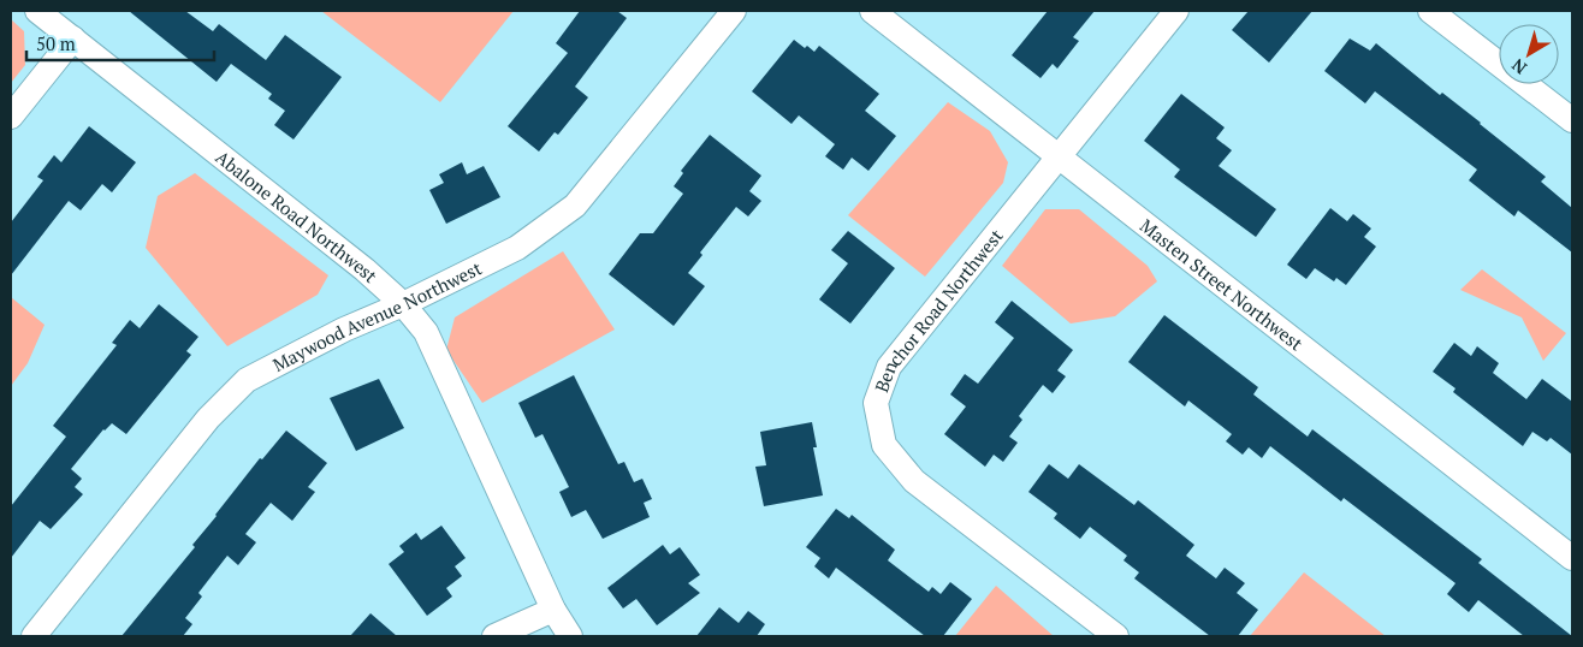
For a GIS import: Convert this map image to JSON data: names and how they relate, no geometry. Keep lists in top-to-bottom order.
{
  "streets": {
    "street": [
      "Abalone Road Northwest",
      "Masten Street Northwest",
      "Benchor Road Northwest",
      "Maywood Avenue Northwest"
    ]
  },
  "crossings": [
    ["Abalone Road Northwest", "Maywood Avenue Northwest"],
    ["Masten Street Northwest", "Benchor Road Northwest"]
  ],
  "scale_bar": "50 m",
  "north": "bottom left"
}
